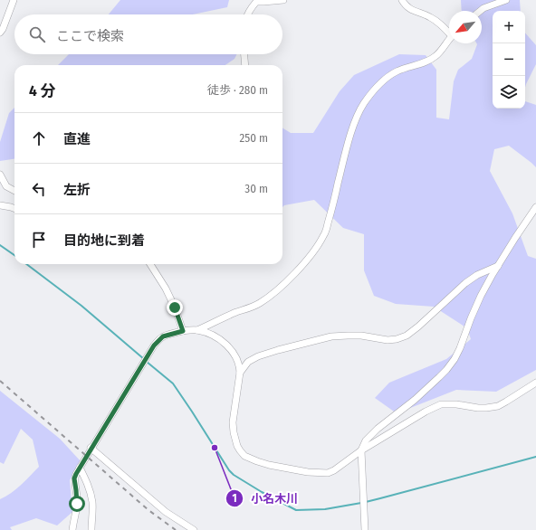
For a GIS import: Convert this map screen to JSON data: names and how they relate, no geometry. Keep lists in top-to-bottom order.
{
  "places": ["小名木川"],
  "north": "bottom left",
  "page": {
    "map_buttons": ["+", "−"],
    "search": "ここで検索",
    "heading": ["4 分", "徒歩 · 280 m"],
    "list": [
      ["直進", "250 m"],
      ["左折", "30 m"],
      "目的地に到着"
    ]
  }
}
